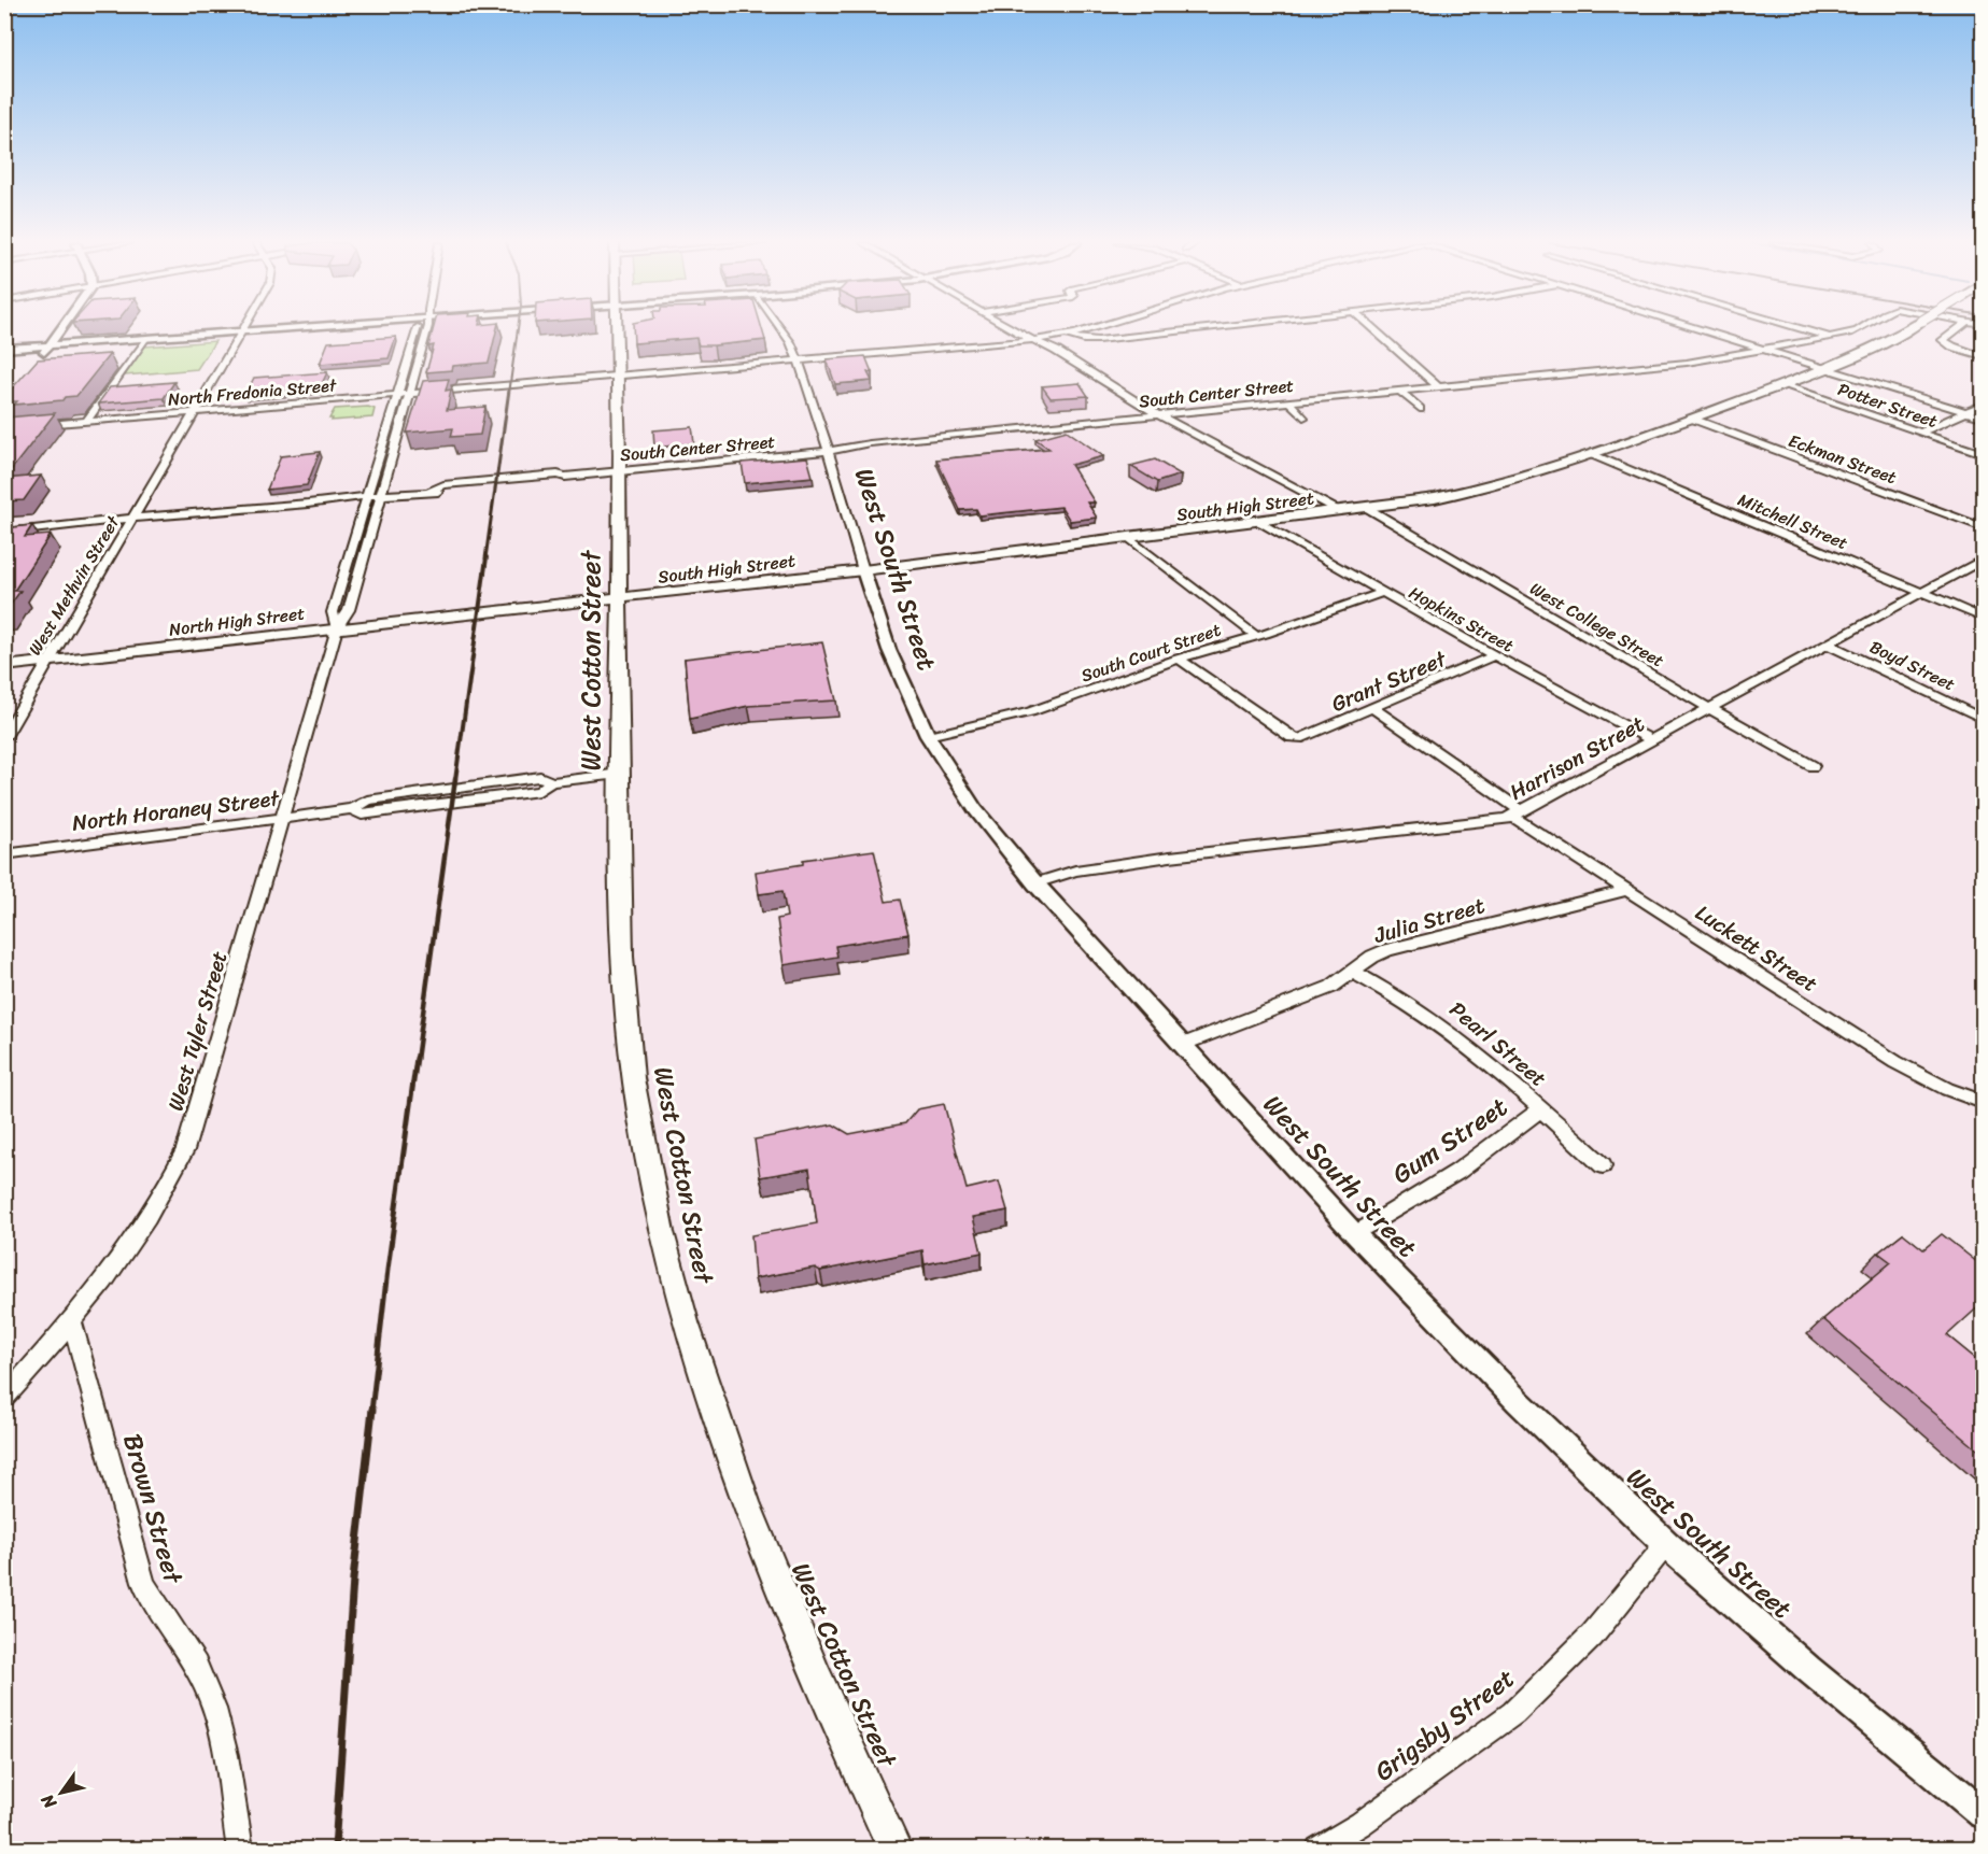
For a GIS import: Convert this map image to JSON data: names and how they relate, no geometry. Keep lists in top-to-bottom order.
{
  "streets": {
    "main road": ["South High Street", "North High Street", "West Cotton Street"],
    "street": [
      "North Fredonia Street",
      "South Center Street",
      "Potter Street",
      "Eckman Street",
      "Mitchell Street",
      "West South Street",
      "West Methvin Street",
      "Hopkins Street",
      "West College Street",
      "South Court Street",
      "Boyd Street",
      "Grant Street",
      "Harrison Street",
      "North Horaney Street",
      "Julia Street",
      "Luckett Street",
      "West Tyler Street",
      "Pearl Street",
      "Gum Street",
      "Brown Street",
      "Grigsby Street"
    ]
  },
  "crossings": [
    ["North Fredonia Street", "West South Street"],
    ["North Fredonia Street", "West Methvin Street"],
    ["North Fredonia Street", "West Cotton Street"],
    ["North Fredonia Street", "West Tyler Street"],
    ["South Center Street", "West South Street"],
    ["South Center Street", "West Methvin Street"],
    ["South Center Street", "West Cotton Street"],
    ["South Center Street", "West Tyler Street"],
    ["Potter Street", "South High Street"],
    ["Eckman Street", "South High Street"],
    ["South High Street", "Mitchell Street"],
    ["South High Street", "West South Street"],
    ["South High Street", "Hopkins Street"],
    ["South High Street", "North High Street"],
    ["South High Street", "West College Street"],
    ["South High Street", "West Cotton Street"],
    ["Mitchell Street", "Harrison Street"],
    ["West South Street", "South Court Street"],
    ["West South Street", "Harrison Street"],
    ["West South Street", "Julia Street"],
    ["West South Street", "Gum Street"],
    ["West South Street", "Grigsby Street"],
    ["West Methvin Street", "North High Street"],
    ["Hopkins Street", "South Court Street"],
    ["Hopkins Street", "Grant Street"],
    ["Hopkins Street", "Harrison Street"],
    ["North High Street", "West Tyler Street"],
    ["West College Street", "Harrison Street"],
    ["South Court Street", "Grant Street"],
    ["Boyd Street", "Harrison Street"],
    ["Grant Street", "Luckett Street"],
    ["Harrison Street", "Luckett Street"],
    ["North Horaney Street", "West Tyler Street"],
    ["Julia Street", "Luckett Street"],
    ["Julia Street", "Pearl Street"],
    ["West Tyler Street", "Brown Street"],
    ["Pearl Street", "Gum Street"]
  ],
  "north": "bottom left"
}
